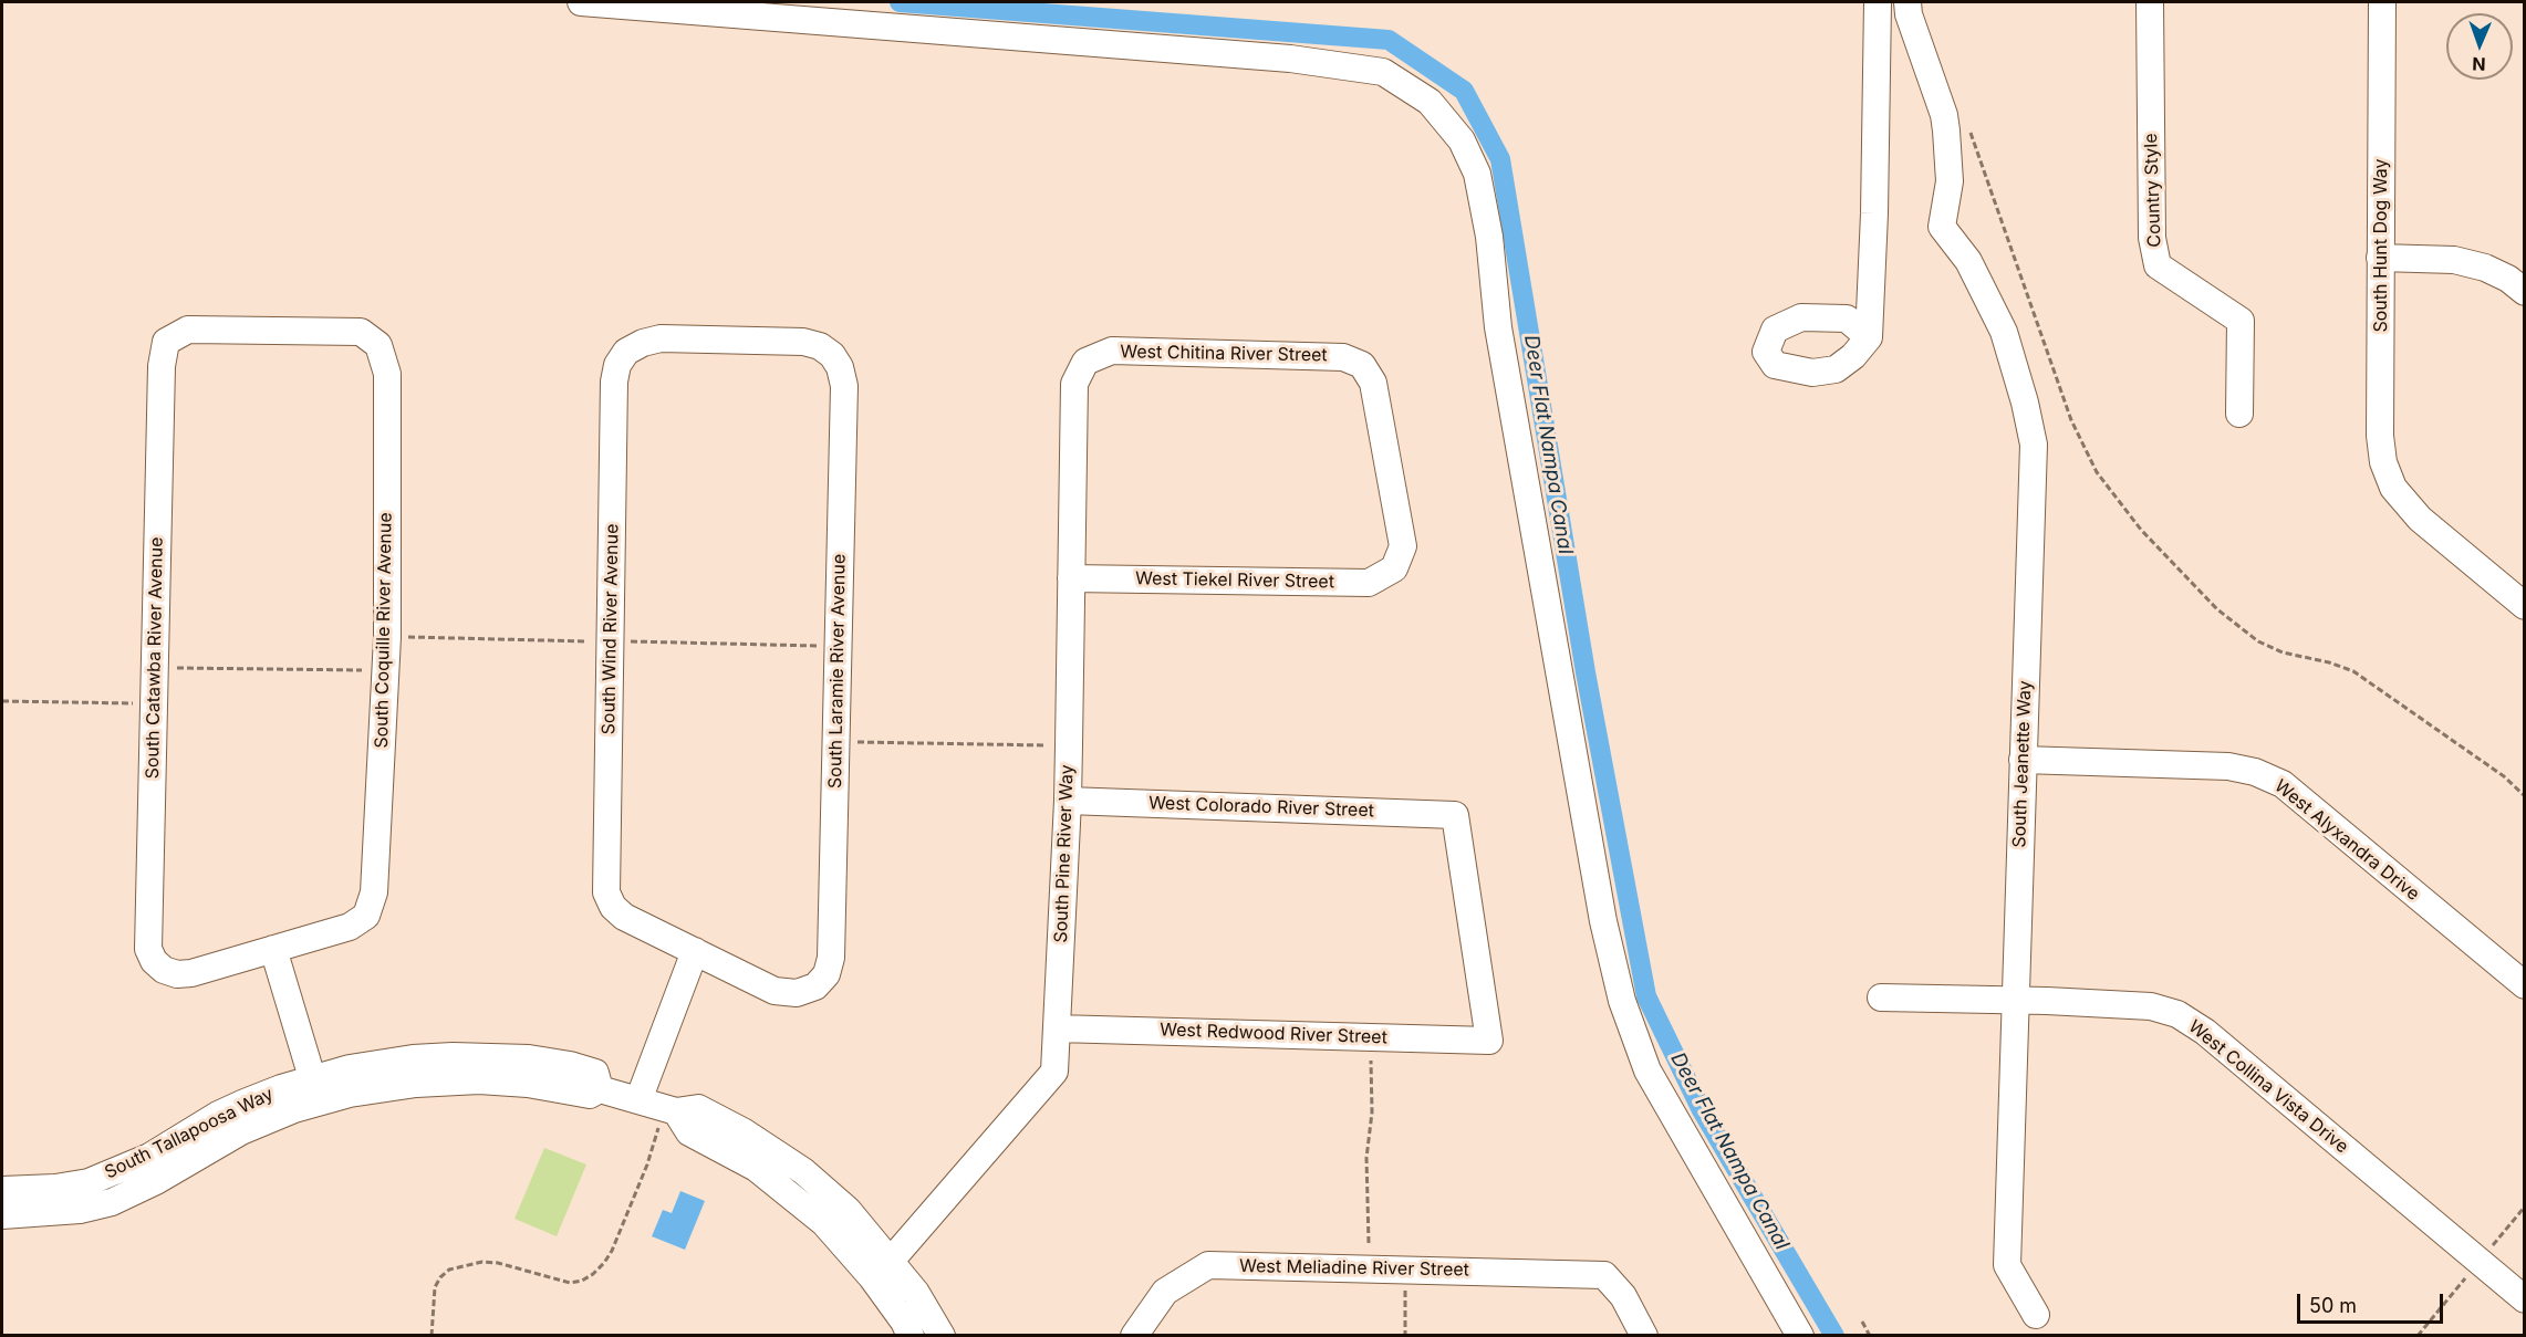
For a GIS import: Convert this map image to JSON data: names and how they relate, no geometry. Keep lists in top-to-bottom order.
{
  "streets": {
    "street": [
      "Country Style",
      "South Hunt Dog Way",
      "West Chitina River Street",
      "West Tiekel River Street",
      "South Wind River Avenue",
      "South Coquille River Avenue",
      "South Catawba River Avenue",
      "South Laramie River Avenue",
      "South Jeanette Way",
      "West Colorado River Street",
      "West Alyxandra Drive",
      "South Pine River Way",
      "West Redwood River Street",
      "West Collina Vista Drive",
      "South Tallapoosa Way",
      "West Meliadine River Street"
    ]
  },
  "crossings": [
    ["West Chitina River Street", "West Tiekel River Street"],
    ["West Chitina River Street", "South Pine River Way"],
    ["West Tiekel River Street", "South Pine River Way"],
    ["South Wind River Avenue", "South Laramie River Avenue"],
    ["South Coquille River Avenue", "South Catawba River Avenue"],
    ["South Jeanette Way", "West Alyxandra Drive"],
    ["South Jeanette Way", "West Collina Vista Drive"],
    ["West Colorado River Street", "South Pine River Way"],
    ["West Colorado River Street", "West Redwood River Street"],
    ["South Pine River Way", "West Redwood River Street"],
    ["South Pine River Way", "South Tallapoosa Way"]
  ],
  "water": ["Deer Flat Nampa Canal"],
  "scale_bar": "50 m",
  "north": "bottom"
}
